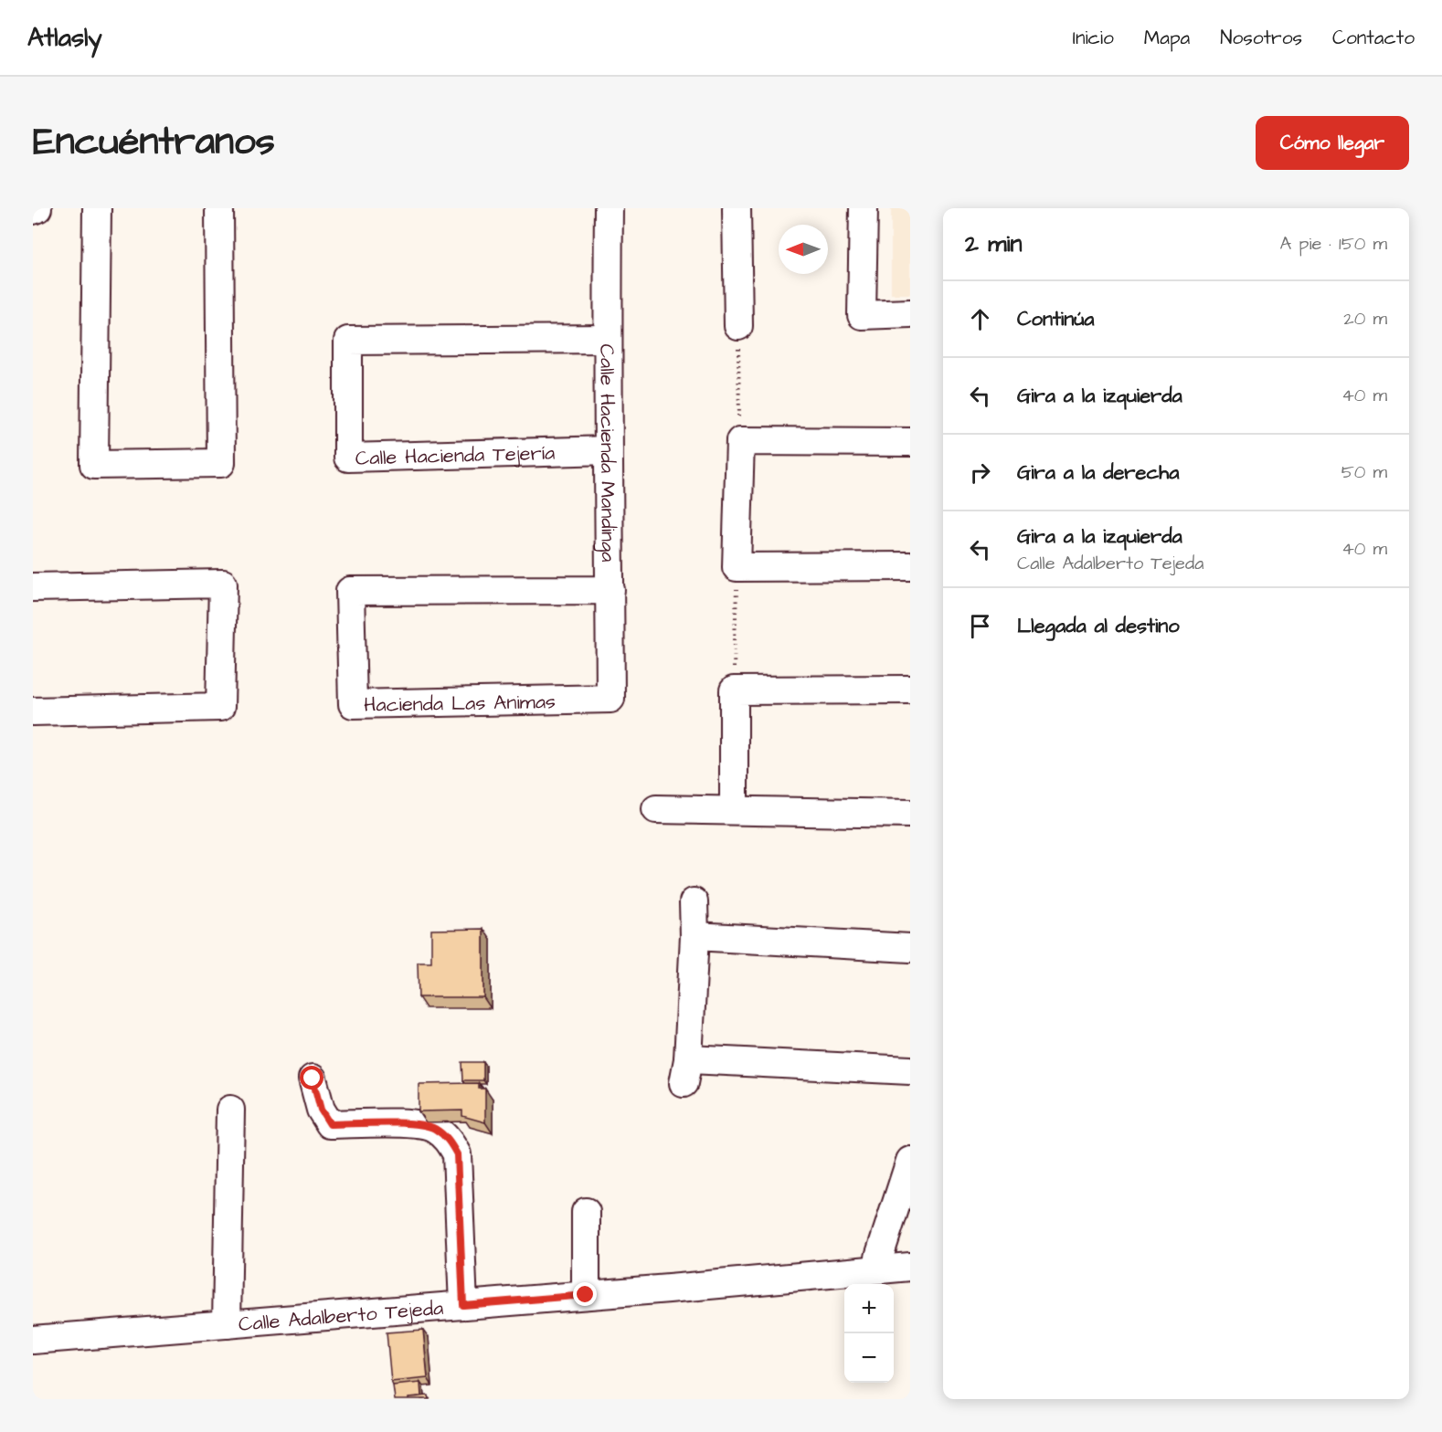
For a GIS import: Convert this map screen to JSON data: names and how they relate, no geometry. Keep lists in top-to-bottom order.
{
  "streets": {
    "street": [
      "Calle Hacienda Tejería",
      "Calle Hacienda Mandinga",
      "Hacienda Las Animas",
      "Calle Adalberto Tejeda"
    ]
  },
  "crossings": [
    ["Calle Hacienda Tejería", "Calle Hacienda Mandinga"],
    ["Calle Hacienda Mandinga", "Hacienda Las Animas"]
  ],
  "north": "left",
  "page": {
    "header": "Atlasly",
    "nav": [
      "Inicio",
      "Mapa",
      "Nosotros",
      "Contacto"
    ],
    "title": "Encuéntranos",
    "buttons": "Cómo llegar",
    "heading": ["2 min", "A pie · 150 m"],
    "list": [
      ["Continúa", "20 m"],
      ["Gira a la izquierda", "40 m"],
      ["Gira a la derecha", "50 m"],
      ["Gira a la izquierda", "Calle Adalberto Tejeda", "40 m"],
      "Llegada al destino"
    ],
    "map_buttons": ["+", "−"]
  }
}
